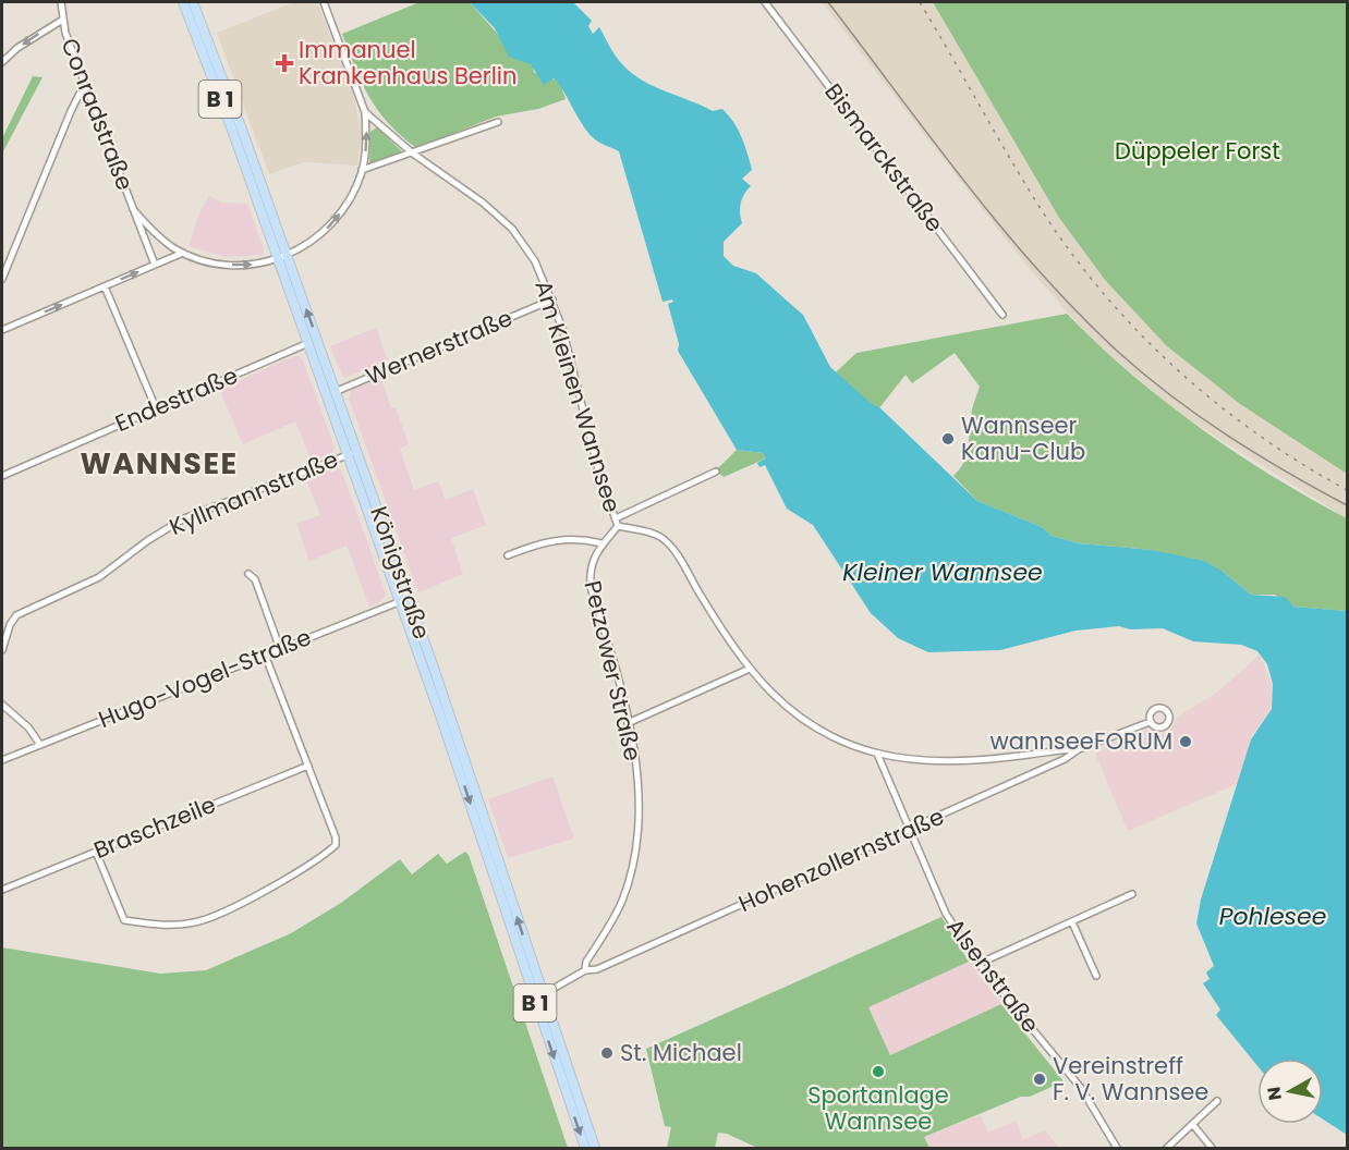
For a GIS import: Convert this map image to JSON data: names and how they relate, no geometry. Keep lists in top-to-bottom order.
{
  "streets": {
    "main road": ["B 1", "Königstraße"],
    "street": [
      "Conradstraße",
      "Bismarckstraße",
      "Wernerstraße",
      "Am Kleinen Wannsee",
      "Endestraße",
      "Kyllmannstraße",
      "Petzower Straße",
      "Hugo-Vogel-Straße",
      "Braschzeile",
      "Hohenzollernstraße",
      "Alsenstraße"
    ]
  },
  "crossings": [
    ["Conradstraße", "Am Kleinen Wannsee"],
    ["Conradstraße", "Königstraße"],
    ["Wernerstraße", "Am Kleinen Wannsee"],
    ["Wernerstraße", "Königstraße"],
    ["Am Kleinen Wannsee", "Petzower Straße"],
    ["Am Kleinen Wannsee", "Hohenzollernstraße"],
    ["Am Kleinen Wannsee", "Alsenstraße"],
    ["Endestraße", "Königstraße"],
    ["Kyllmannstraße", "Königstraße"],
    ["Königstraße", "Hugo-Vogel-Straße"],
    ["Königstraße", "Hohenzollernstraße"],
    ["Petzower Straße", "Hohenzollernstraße"],
    ["Hohenzollernstraße", "Alsenstraße"]
  ],
  "one_way": ["Conradstraße"],
  "districts": ["WANNSEE"],
  "water": ["Kleiner Wannsee", "Pohlesee"],
  "parks": ["Düppeler Forst"],
  "places": {
    "health": ["Immanuel Krankenhaus Berlin"],
    "other": [
      "Wannseer Kanu-Club",
      "wannseeFORUM",
      "St. Michael",
      "Sportanlage Wannsee",
      "Vereinstreff F. V. Wannsee"
    ]
  },
  "north": "left"
}
